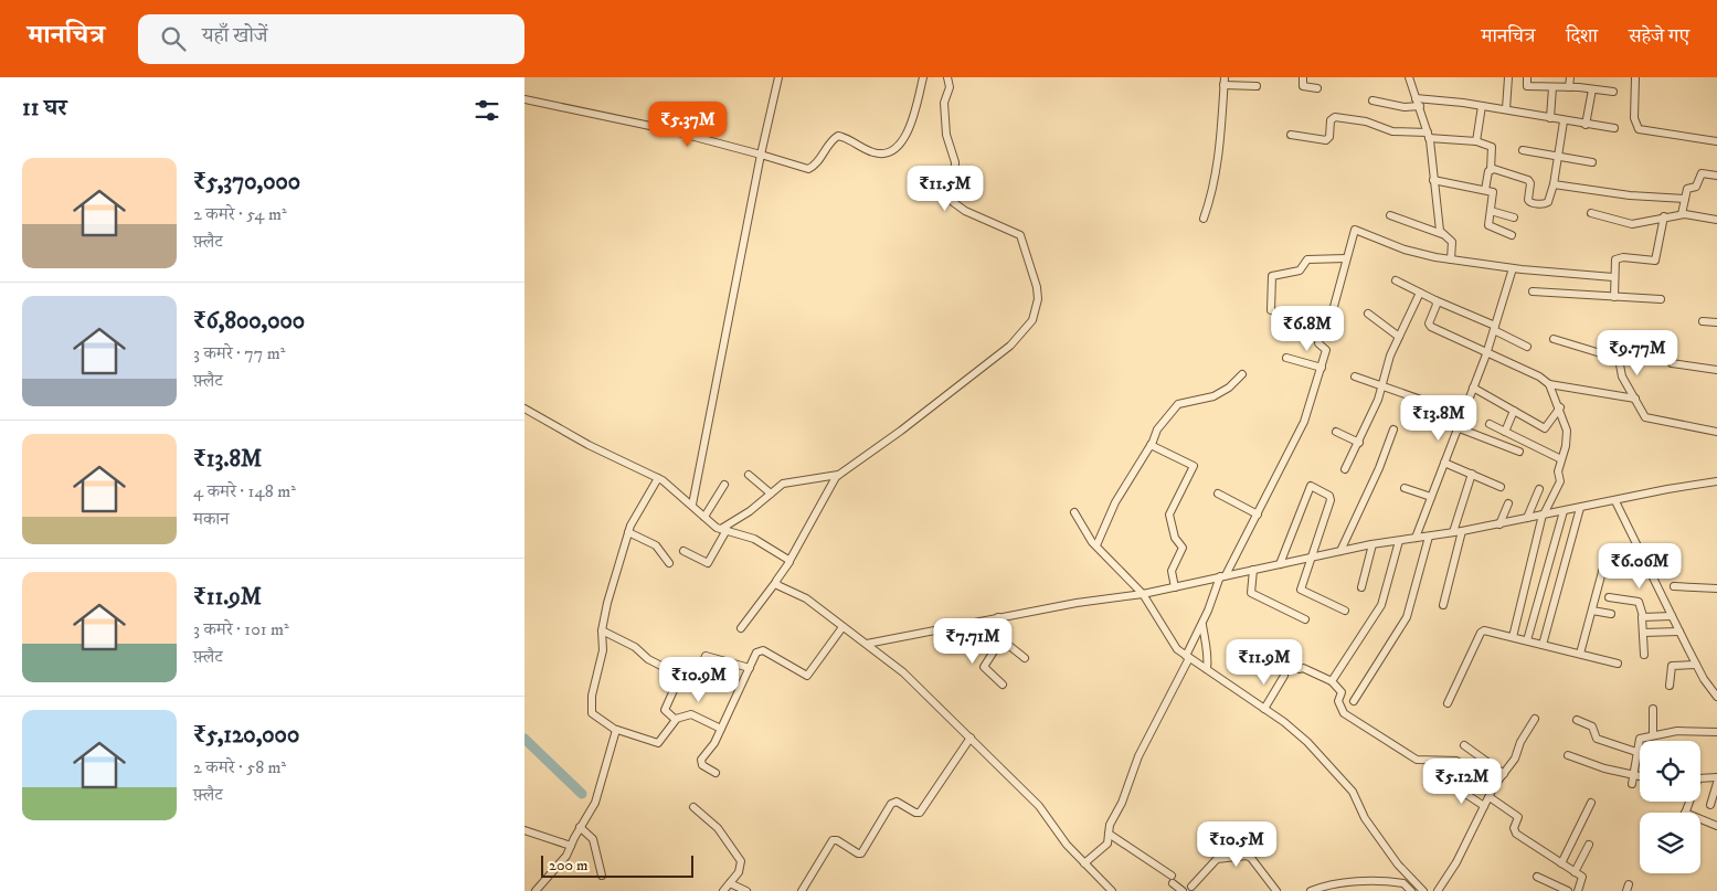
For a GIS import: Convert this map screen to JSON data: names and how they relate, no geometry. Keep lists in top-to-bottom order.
{
  "scale_bar": "200 m",
  "page": {
    "header": "मानचित्र",
    "search": "यहाँ खोजें",
    "nav": ["मानचित्र", "दिशा", "सहेजे गए"],
    "heading": "11 घर",
    "price": [
      "₹5.37M",
      "₹11.5M",
      "₹6.8M",
      "₹9.77M",
      "₹13.8M",
      "₹6.06M",
      "₹7.71M",
      "₹11.9M",
      "₹10.9M",
      "₹5.12M",
      "₹10.5M"
    ],
    "list": [
      {
        "name": "₹5,370,000",
        "note": "2 कमरे · 54 m² · फ़्लैट"
      },
      {
        "name": "₹6,800,000",
        "note": "3 कमरे · 77 m² · फ़्लैट"
      },
      {
        "name": "₹13.8M",
        "note": "4 कमरे · 148 m² · मकान"
      },
      {
        "name": "₹11.9M",
        "note": "3 कमरे · 101 m² · फ़्लैट"
      },
      {
        "name": "₹5,120,000",
        "note": "2 कमरे · 58 m² · फ़्लैट"
      }
    ],
    "scale": "200 m"
  }
}
